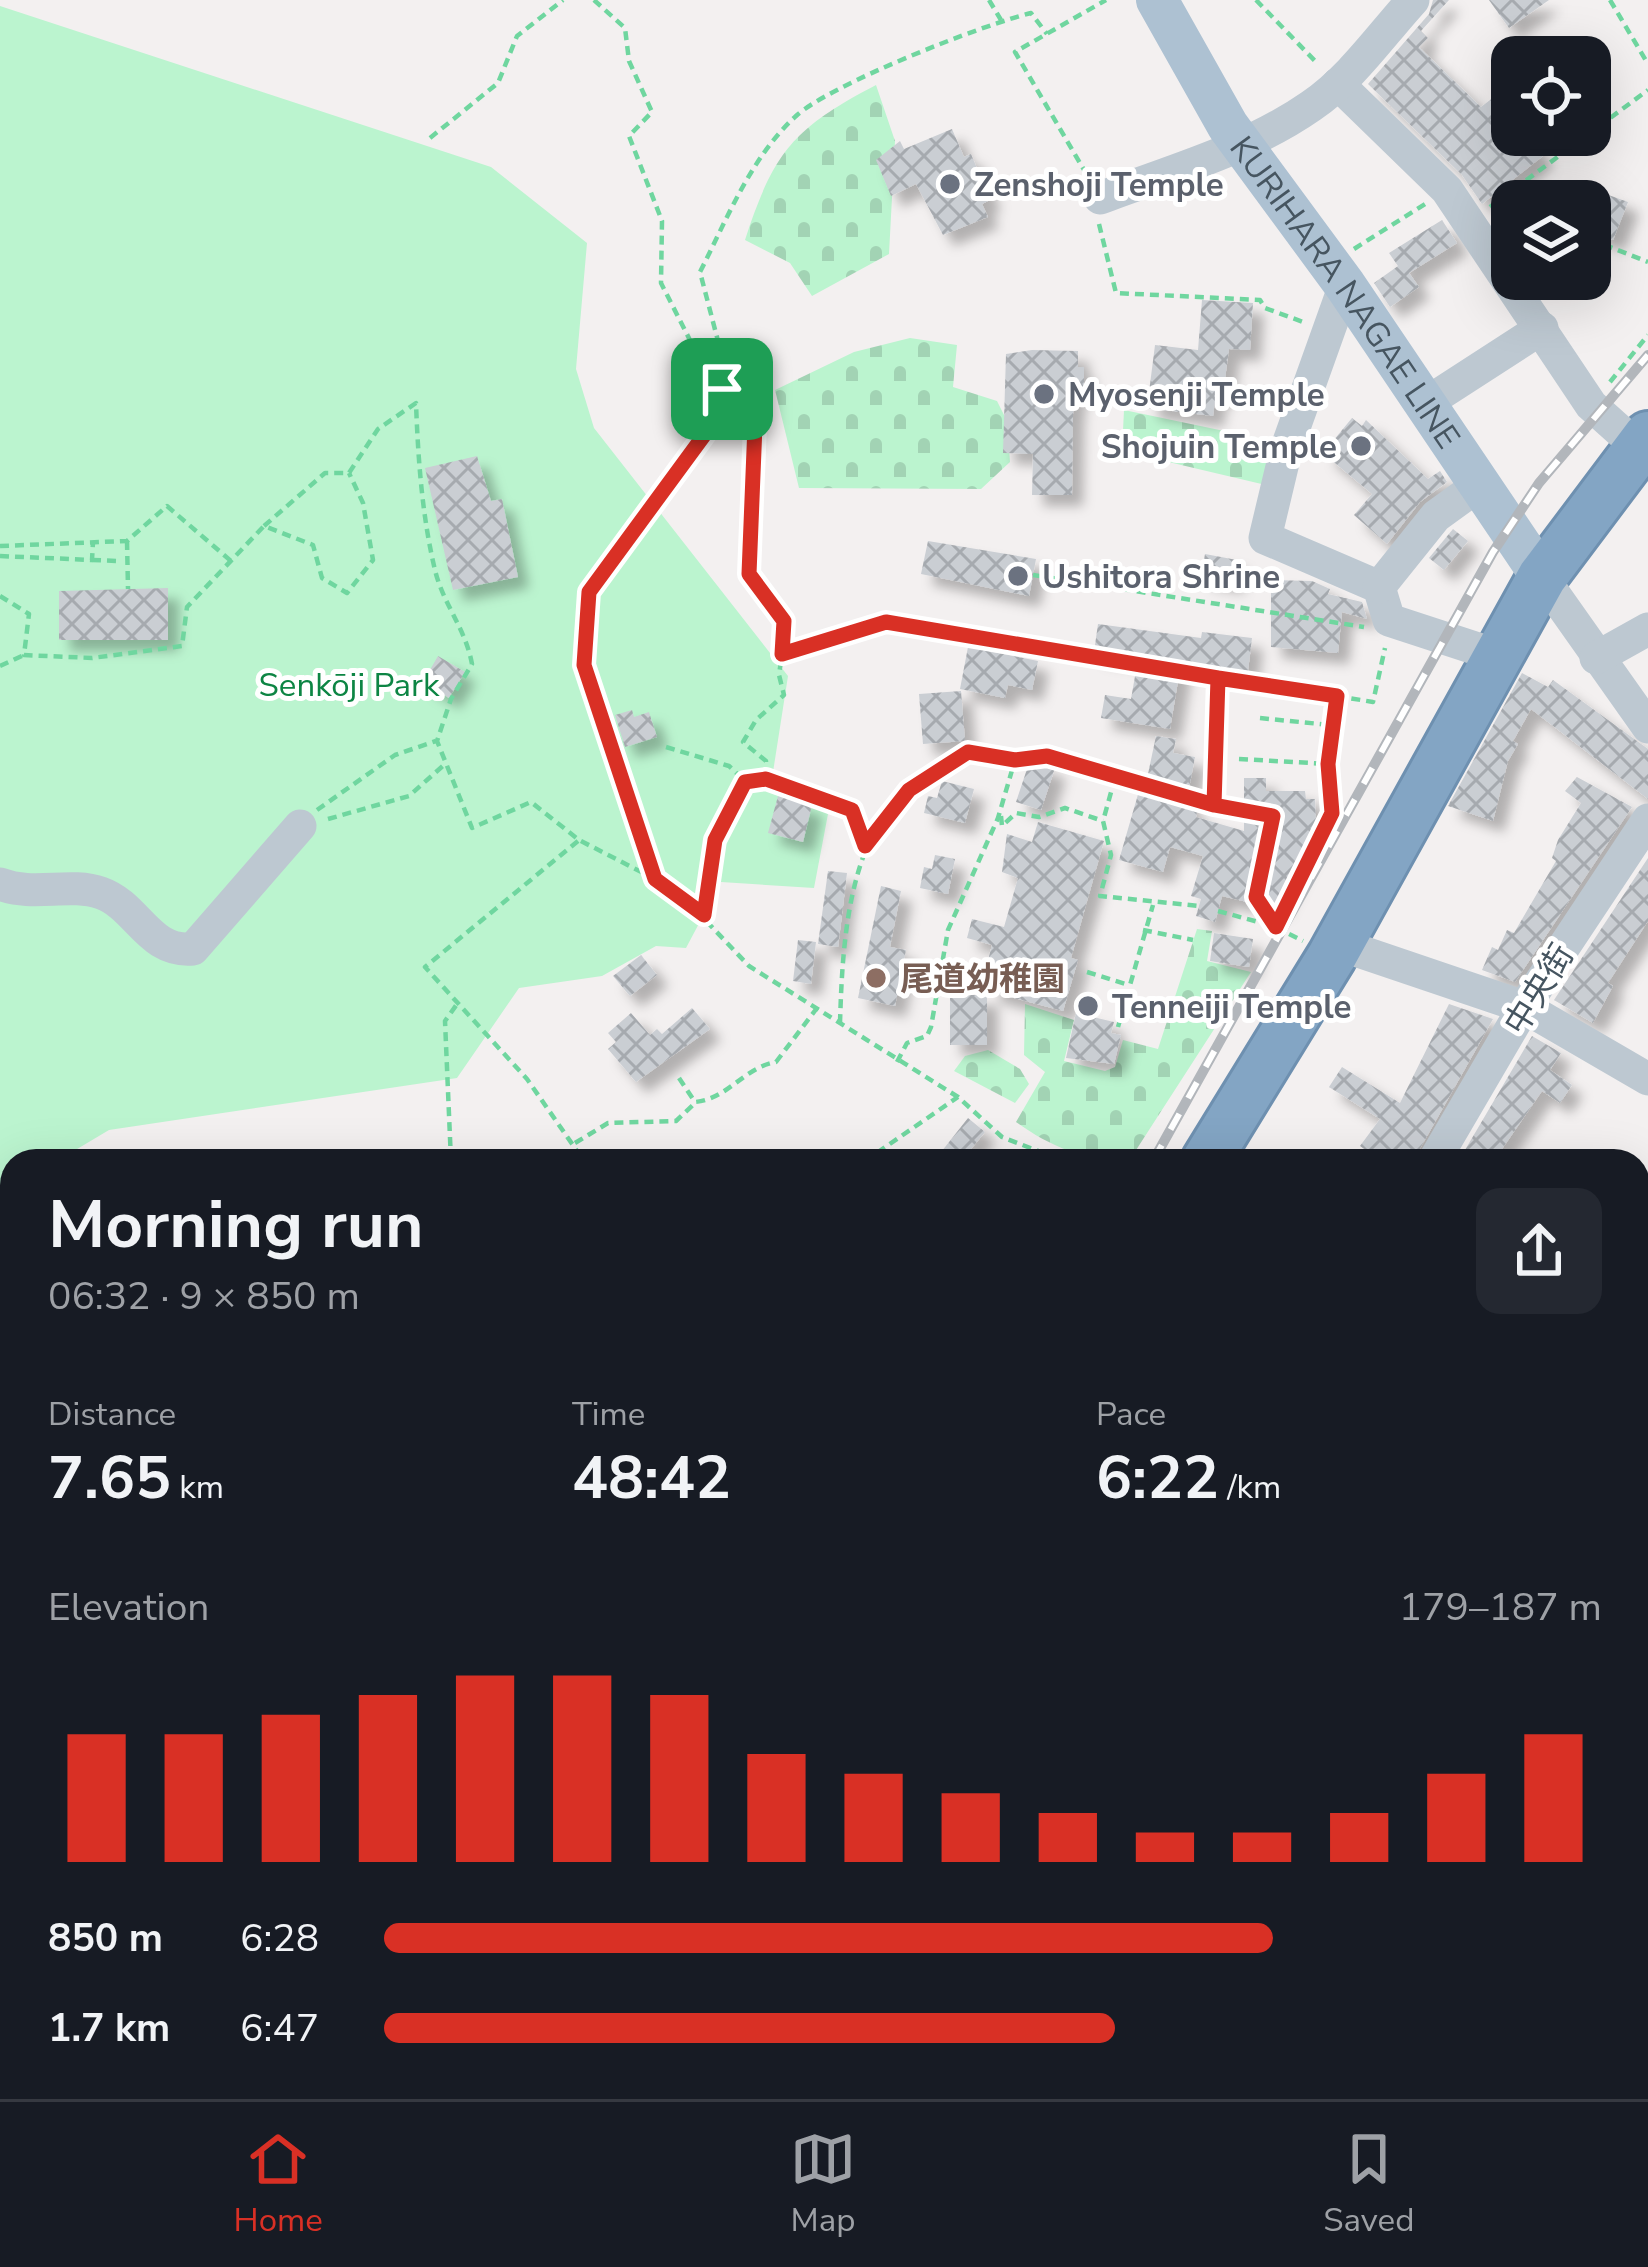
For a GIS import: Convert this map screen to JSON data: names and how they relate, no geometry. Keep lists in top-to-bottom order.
{
  "streets": {
    "main road": ["KURIHARA NAGAE LINE"],
    "street": ["中央街"]
  },
  "parks": ["Senkōji Park"],
  "places": [
    "Zenshoji Temple",
    "Myosenji Temple",
    "Shojuin Temple",
    "Ushitora Shrine",
    "尾道幼稚園",
    "Tenneiji Temple"
  ],
  "page": {
    "heading": ["Morning run", "06:32 · 9 × 850 m"],
    "stats": [
      ["Distance", "7.65 km"],
      ["Time", "48:42"],
      ["Pace", "6:22 /km"]
    ],
    "chart": ["Elevation", "179–187 m"],
    "list": [
      {
        "name": "850 m",
        "note": "6:28"
      },
      {
        "name": "1.7 km",
        "note": "6:47"
      }
    ],
    "tabs": ["Home", "Map", "Saved"]
  }
}
